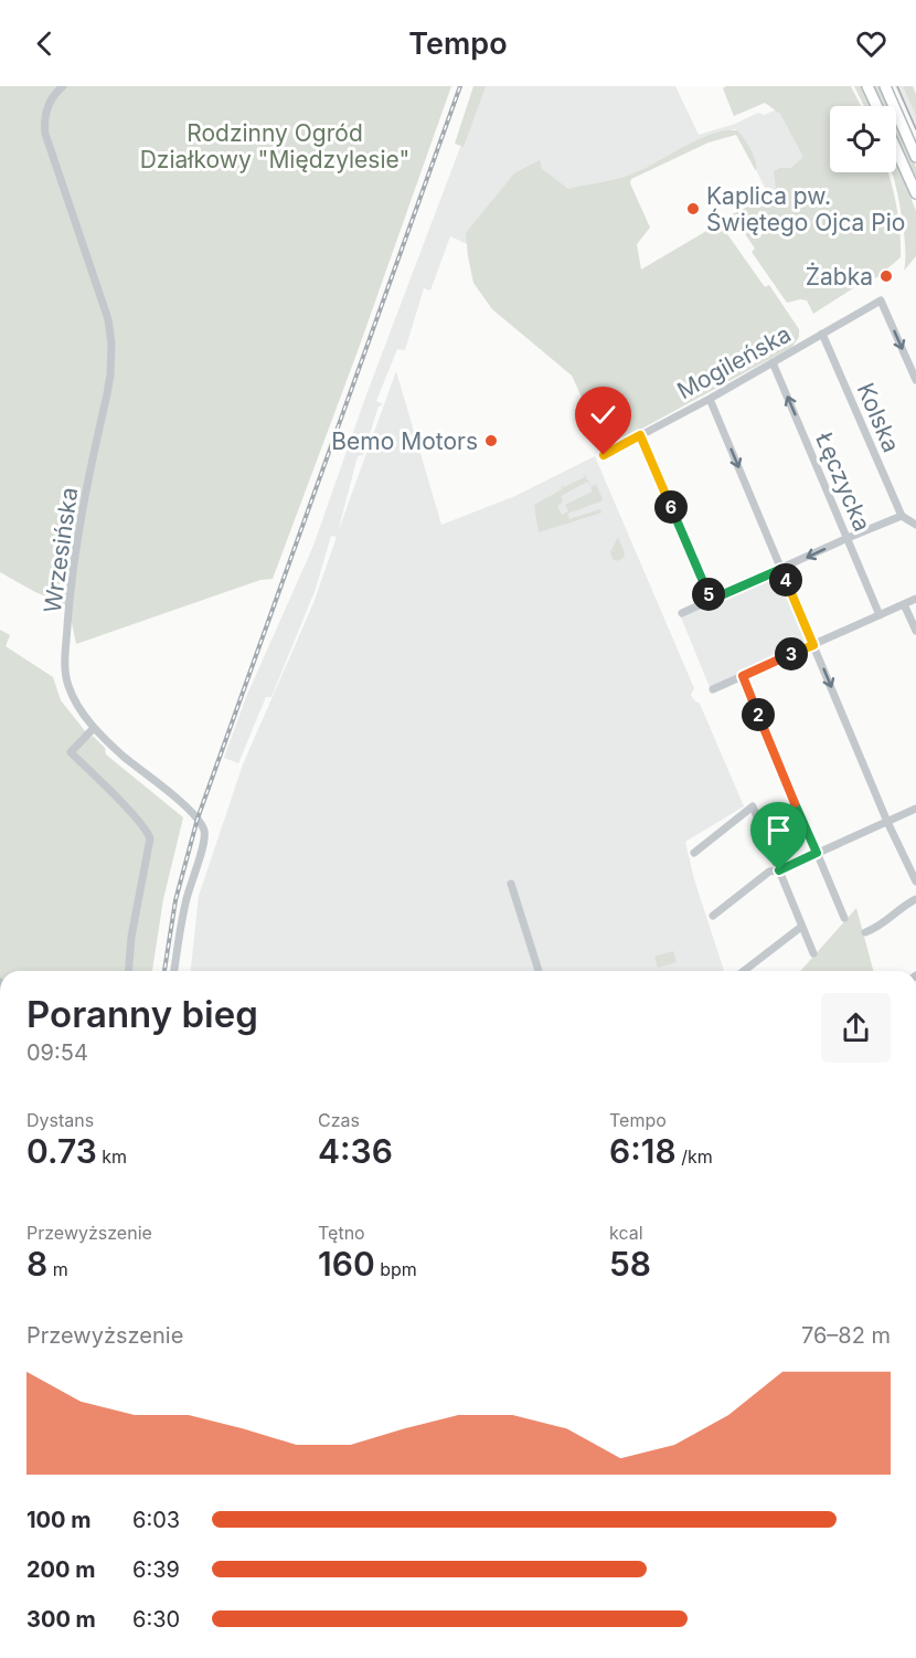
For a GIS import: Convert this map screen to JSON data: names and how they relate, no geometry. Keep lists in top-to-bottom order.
{
  "streets": {
    "street": [
      "Mogileńska",
      "Kolska",
      "Łęczycka",
      "Wrzesińska"
    ]
  },
  "crossings": [
    ["Mogileńska", "Kolska"],
    ["Mogileńska", "Łęczycka"]
  ],
  "one_way": ["Łęczycka"],
  "parks": ["Rodzinny Ogród Działkowy \"Międzylesie\""],
  "places": ["Kaplica pw. Świętego Ojca Pio", "Żabka", "Bemo Motors"],
  "page": {
    "header": "Tempo",
    "pins": [
      "6",
      "4",
      "5",
      "3",
      "2"
    ],
    "heading": ["Poranny bieg", "09:54"],
    "stats": [
      ["Dystans", "0.73 km"],
      ["Czas", "4:36"],
      ["Tempo", "6:18 /km"],
      ["Przewyższenie", "8 m"],
      ["Tętno", "160 bpm"],
      ["kcal", "58"]
    ],
    "chart": ["Przewyższenie", "76–82 m"],
    "list": [
      {
        "name": "100 m",
        "note": "6:03"
      },
      {
        "name": "200 m",
        "note": "6:39"
      },
      {
        "name": "300 m",
        "note": "6:30"
      }
    ]
  }
}
